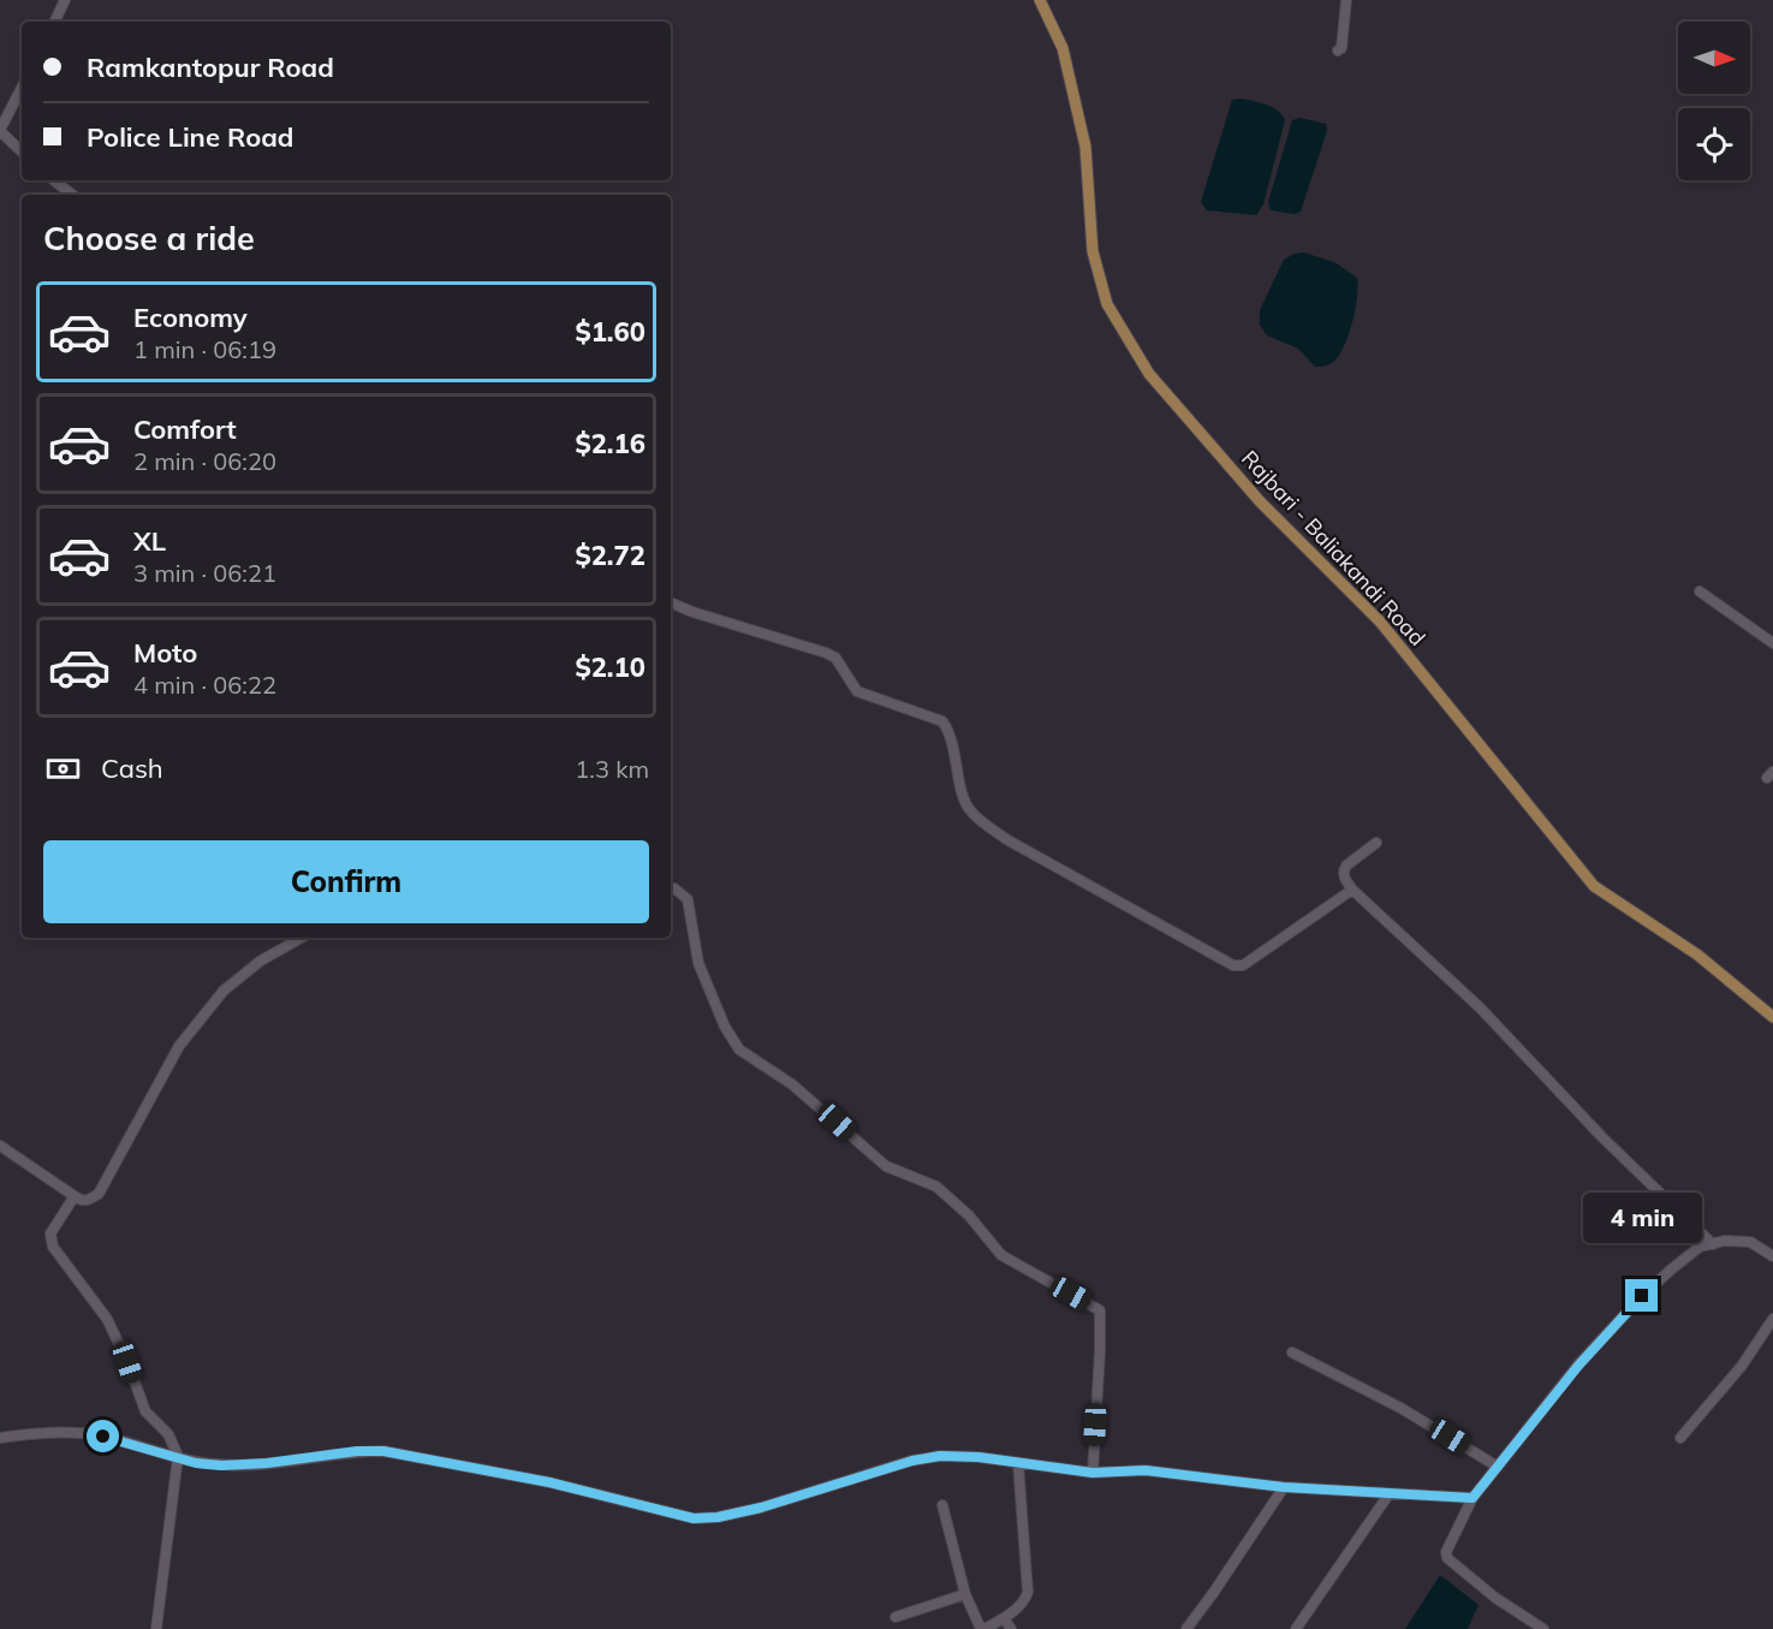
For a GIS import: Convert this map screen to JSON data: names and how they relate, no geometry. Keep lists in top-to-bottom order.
{
  "streets": {
    "main road": ["Rajbari - Baliakandi Road"]
  },
  "north": "right",
  "page": {
    "banner": ["Ramkantopur Road", "Police Line Road"],
    "heading": "Choose a ride",
    "list": [
      {
        "name": "Economy",
        "note": "1 min · 06:19",
        "value": "$1.60"
      },
      {
        "name": "Comfort",
        "note": "2 min · 06:20",
        "value": "$2.16"
      },
      {
        "name": "XL",
        "note": "3 min · 06:21",
        "value": "$2.72"
      },
      {
        "name": "Moto",
        "note": "4 min · 06:22",
        "value": "$2.10"
      }
    ],
    "pay": ["Cash", "1.3 km"],
    "buttons": "Confirm",
    "bubble": "4 min"
  }
}
